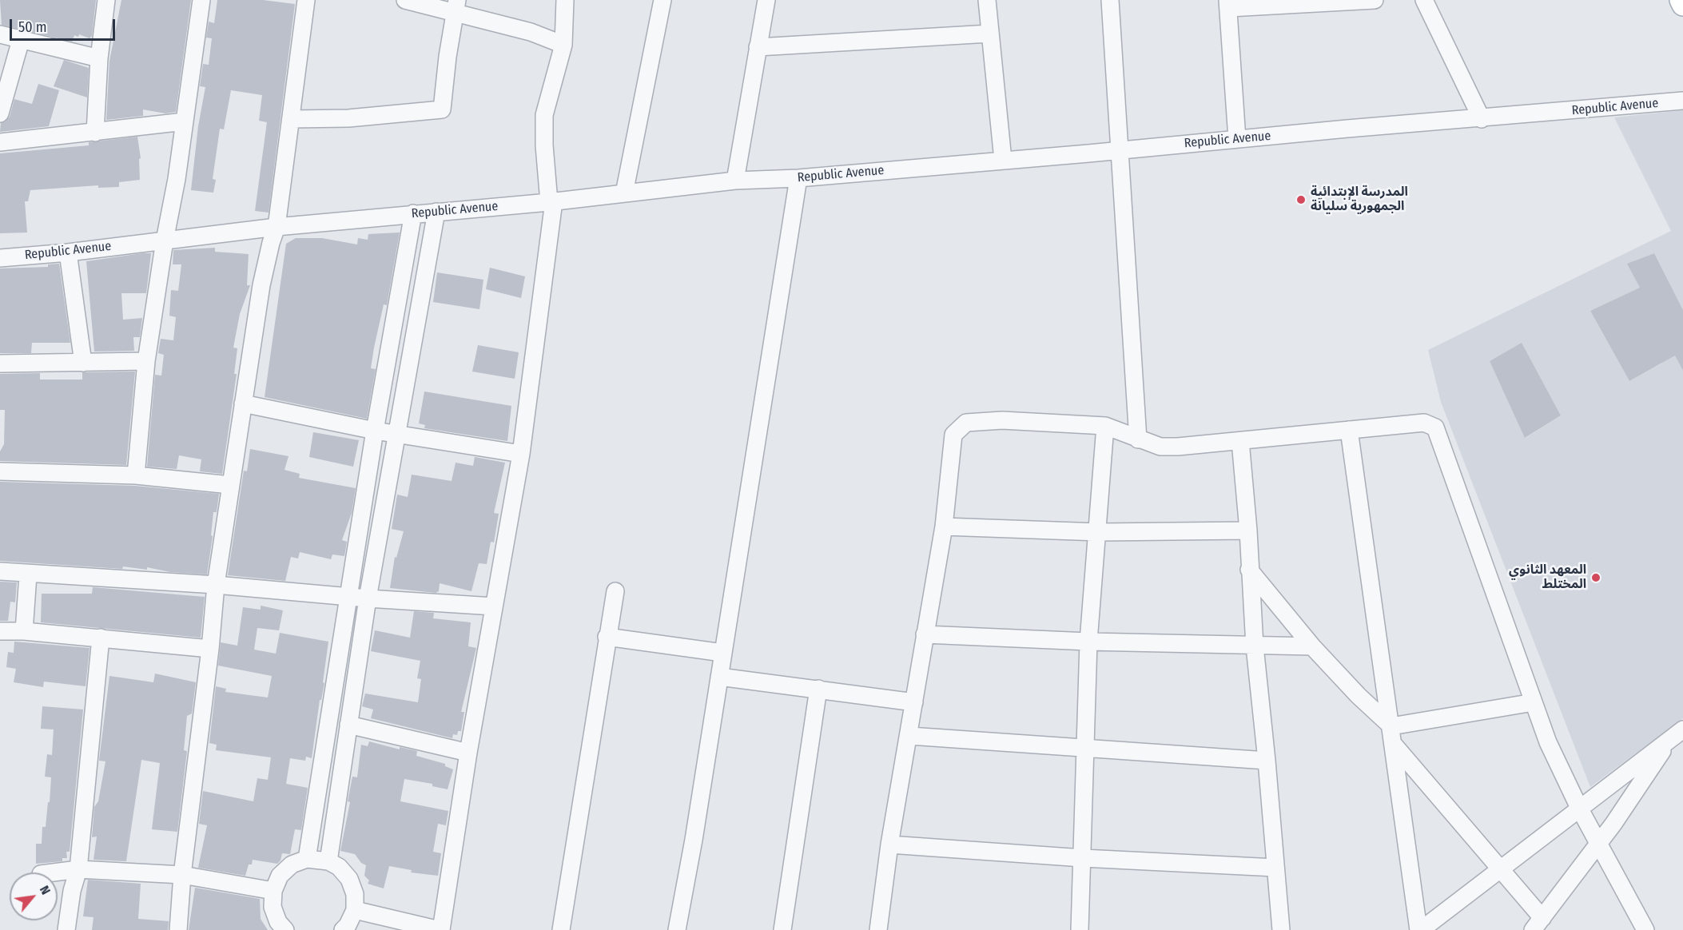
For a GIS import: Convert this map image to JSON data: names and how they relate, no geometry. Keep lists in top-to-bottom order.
{
  "streets": {
    "street": ["Republic Avenue"]
  },
  "places": ["المدرسة الإبتدائية الجمهورية سليانة", "المعهد الثانوي المختلط"],
  "scale_bar": "50 m",
  "north": "top right"
}
